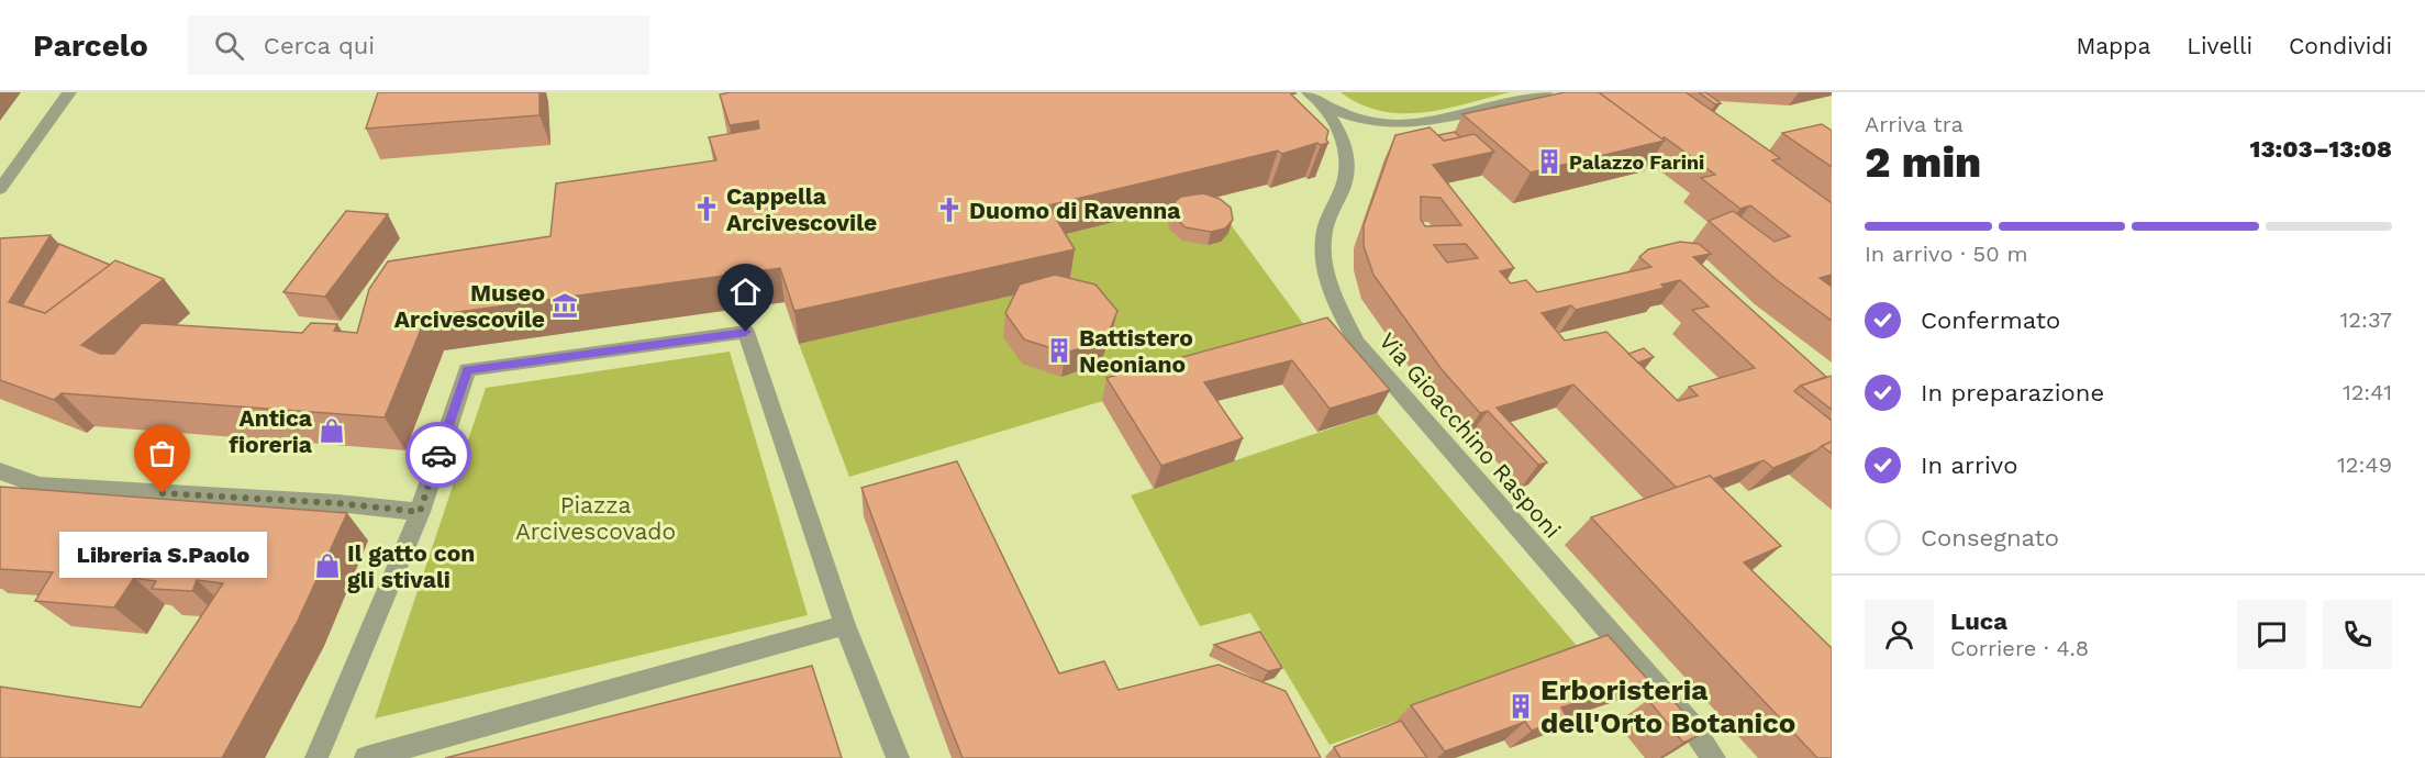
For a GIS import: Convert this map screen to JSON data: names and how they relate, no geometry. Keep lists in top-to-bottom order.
{
  "streets": {
    "street": ["Via Gioacchino Rasponi"]
  },
  "parks": ["Piazza Arcivescovado"],
  "places": {
    "building": ["Palazzo Farini", "Battistero Neoniano", "Erboristeria dell'Orto Botanico"],
    "church": ["Cappella Arcivescovile", "Duomo di Ravenna"],
    "museum": ["Museo Arcivescovile"],
    "shop": ["Antica fioreria", "Il gatto con gli stivali"],
    "other": ["Libreria S.Paolo"]
  },
  "page": {
    "header": "Parcelo",
    "search": "Cerca qui",
    "nav": ["Mappa", "Livelli", "Condividi"],
    "heading": ["2 min", "Arriva tra", "13:03–13:08"],
    "panel": ["Luca", "Corriere · 4.8"],
    "bar": "In arrivo · 50 m",
    "list": [
      ["Confermato", "12:37"],
      ["In preparazione", "12:41"],
      ["In arrivo", "12:49"],
      "Consegnato"
    ],
    "bubble": "Libreria S.Paolo"
  }
}
